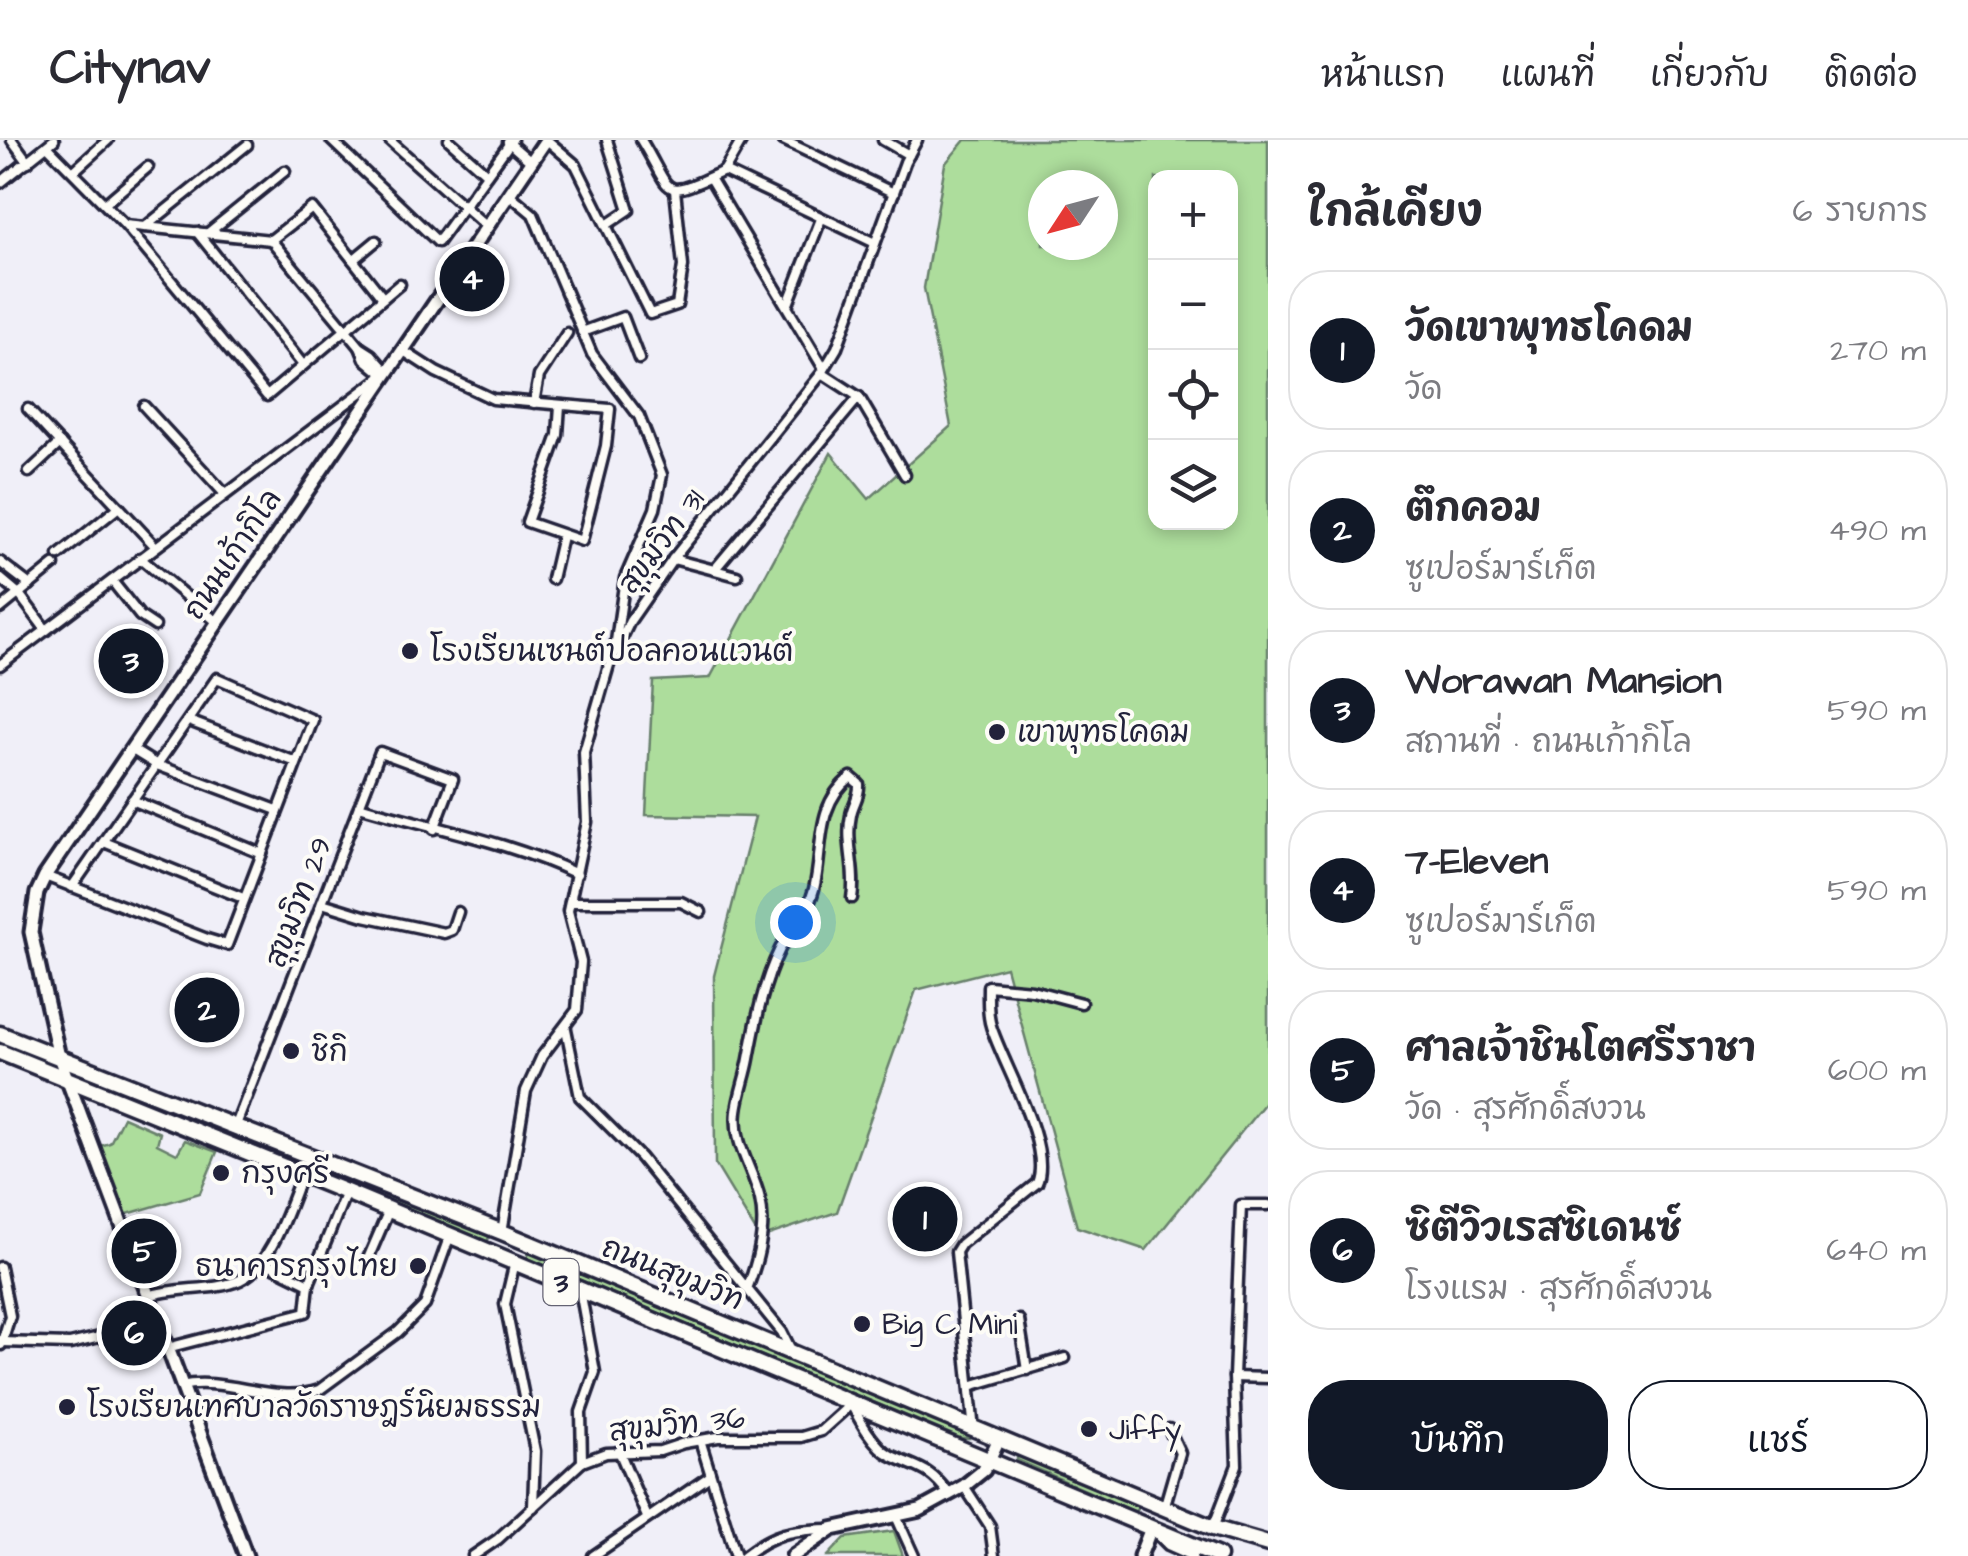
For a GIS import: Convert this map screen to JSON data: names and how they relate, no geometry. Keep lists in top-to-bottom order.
{
  "streets": {
    "highway": ["ถนนสุขุมวิท", "3"],
    "main road": ["ถนนเก้ากิโล"],
    "street": ["สุขุมวิท 31", "สุขุมวิท 29", "สุขุมวิท 36"]
  },
  "crossings": [
    ["สุขุมวิท 31", "ถนนสุขุมวิท"],
    ["ถนนเก้ากิโล", "ถนนสุขุมวิท"],
    ["สุขุมวิท 29", "ถนนสุขุมวิท"],
    ["ถนนสุขุมวิท", "สุขุมวิท 36"]
  ],
  "places": [
    "โรงเรียนเซนต์ปอลคอนแวนต์",
    "เขาพุทธโคดม",
    "ชิกิ",
    "กรุงศรี",
    "ธนาคารกรุงไทย",
    "Big C Mini",
    "โรงเรียนเทศบาลวัดราษฎร์นิยมธรรม",
    "Jiffy"
  ],
  "north": "bottom left",
  "page": {
    "header": "Citynav",
    "nav": [
      "หน้าแรก",
      "แผนที่",
      "เกี่ยวกับ",
      "ติดต่อ"
    ],
    "heading": ["ใกล้เคียง", "6 รายการ"],
    "map_buttons": ["+", "−"],
    "pins": [
      "4",
      "3",
      "2",
      "1",
      "5",
      "6"
    ],
    "list": [
      {
        "mark": "1",
        "name": "วัดเขาพุทธโคดม",
        "note": "วัด",
        "value": "270 m"
      },
      {
        "mark": "2",
        "name": "ตึกคอม",
        "note": "ซูเปอร์มาร์เก็ต",
        "value": "490 m"
      },
      {
        "mark": "3",
        "name": "Worawan Mansion",
        "note": "สถานที่ · ถนนเก้ากิโล",
        "value": "590 m"
      },
      {
        "mark": "4",
        "name": "7-Eleven",
        "note": "ซูเปอร์มาร์เก็ต",
        "value": "590 m"
      },
      {
        "mark": "5",
        "name": "ศาลเจ้าชินโตศรีราชา",
        "note": "วัด · สุรศักดิ์สงวน",
        "value": "600 m"
      },
      {
        "mark": "6",
        "name": "ซิตีวิวเรสซิเดนซ์",
        "note": "โรงแรม · สุรศักดิ์สงวน",
        "value": "640 m"
      }
    ],
    "buttons": ["บันทึก", "แชร์"]
  }
}
